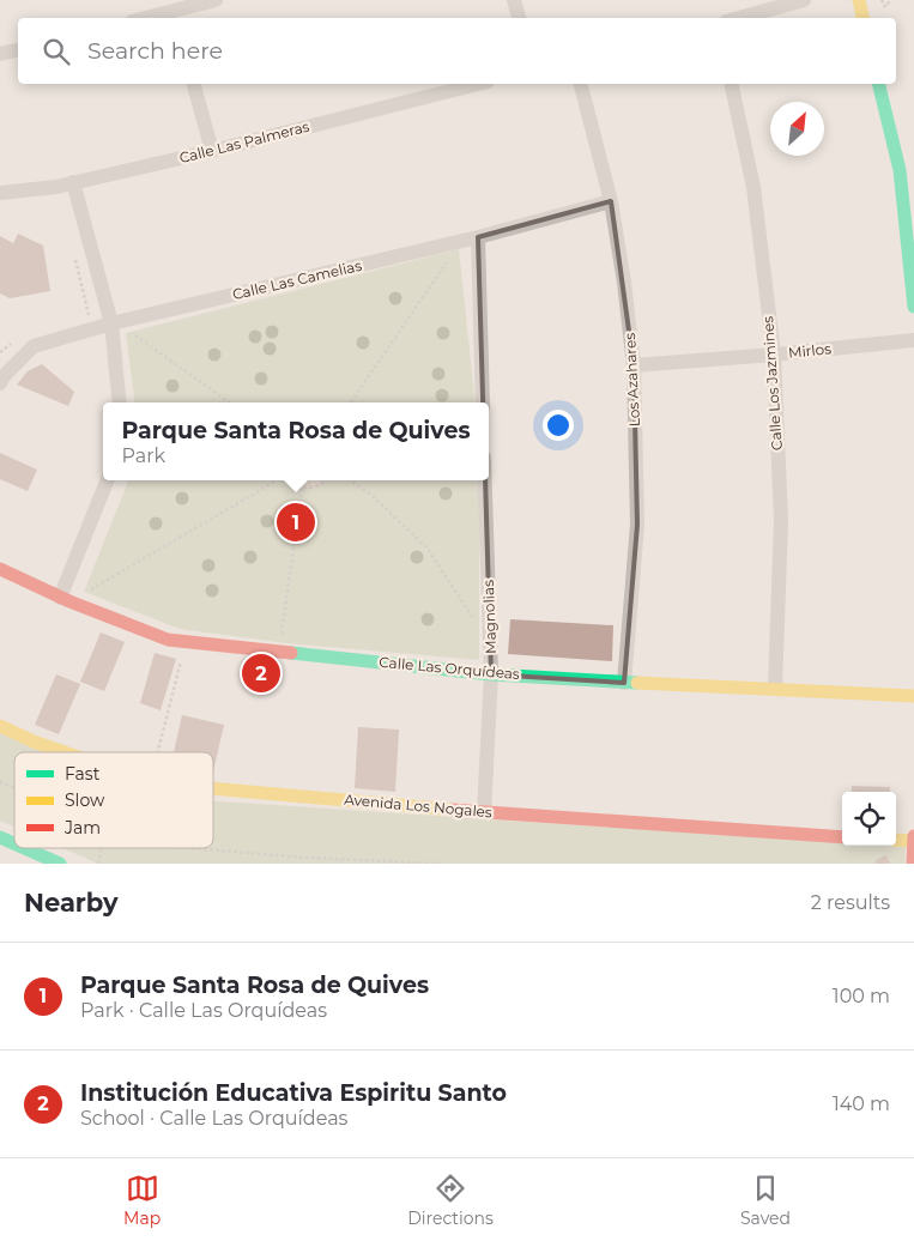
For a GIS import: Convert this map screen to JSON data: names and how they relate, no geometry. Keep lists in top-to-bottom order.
{
  "streets": {
    "street": [
      "Calle Las Palmeras",
      "Calle Las Camelias",
      "Mirlos",
      "Los Azahares",
      "Calle Los Jazmines",
      "Magnolias",
      "Calle Las Orquídeas",
      "Avenida Los Nogales"
    ]
  },
  "crossings": [
    ["Calle Las Camelias", "Los Azahares"],
    ["Mirlos", "Los Azahares"],
    ["Mirlos", "Calle Los Jazmines"],
    ["Los Azahares", "Calle Las Orquídeas"],
    ["Calle Los Jazmines", "Calle Las Orquídeas"],
    ["Magnolias", "Calle Las Orquídeas"],
    ["Magnolias", "Avenida Los Nogales"]
  ],
  "legend": ["Fast", "Slow", "Jam"],
  "north": "top right",
  "page": {
    "search": "Search here",
    "popup": ["Parque Santa Rosa de Quives", "Park"],
    "pins": ["1", "2"],
    "heading": ["Nearby", "2 results"],
    "list": [
      {
        "mark": "1",
        "name": "Parque Santa Rosa de Quives",
        "note": "Park · Calle Las Orquídeas",
        "value": "100 m"
      },
      {
        "mark": "2",
        "name": "Institución Educativa Espiritu Santo",
        "note": "School · Calle Las Orquídeas",
        "value": "140 m"
      }
    ],
    "nav": ["Map", "Directions", "Saved"]
  }
}
